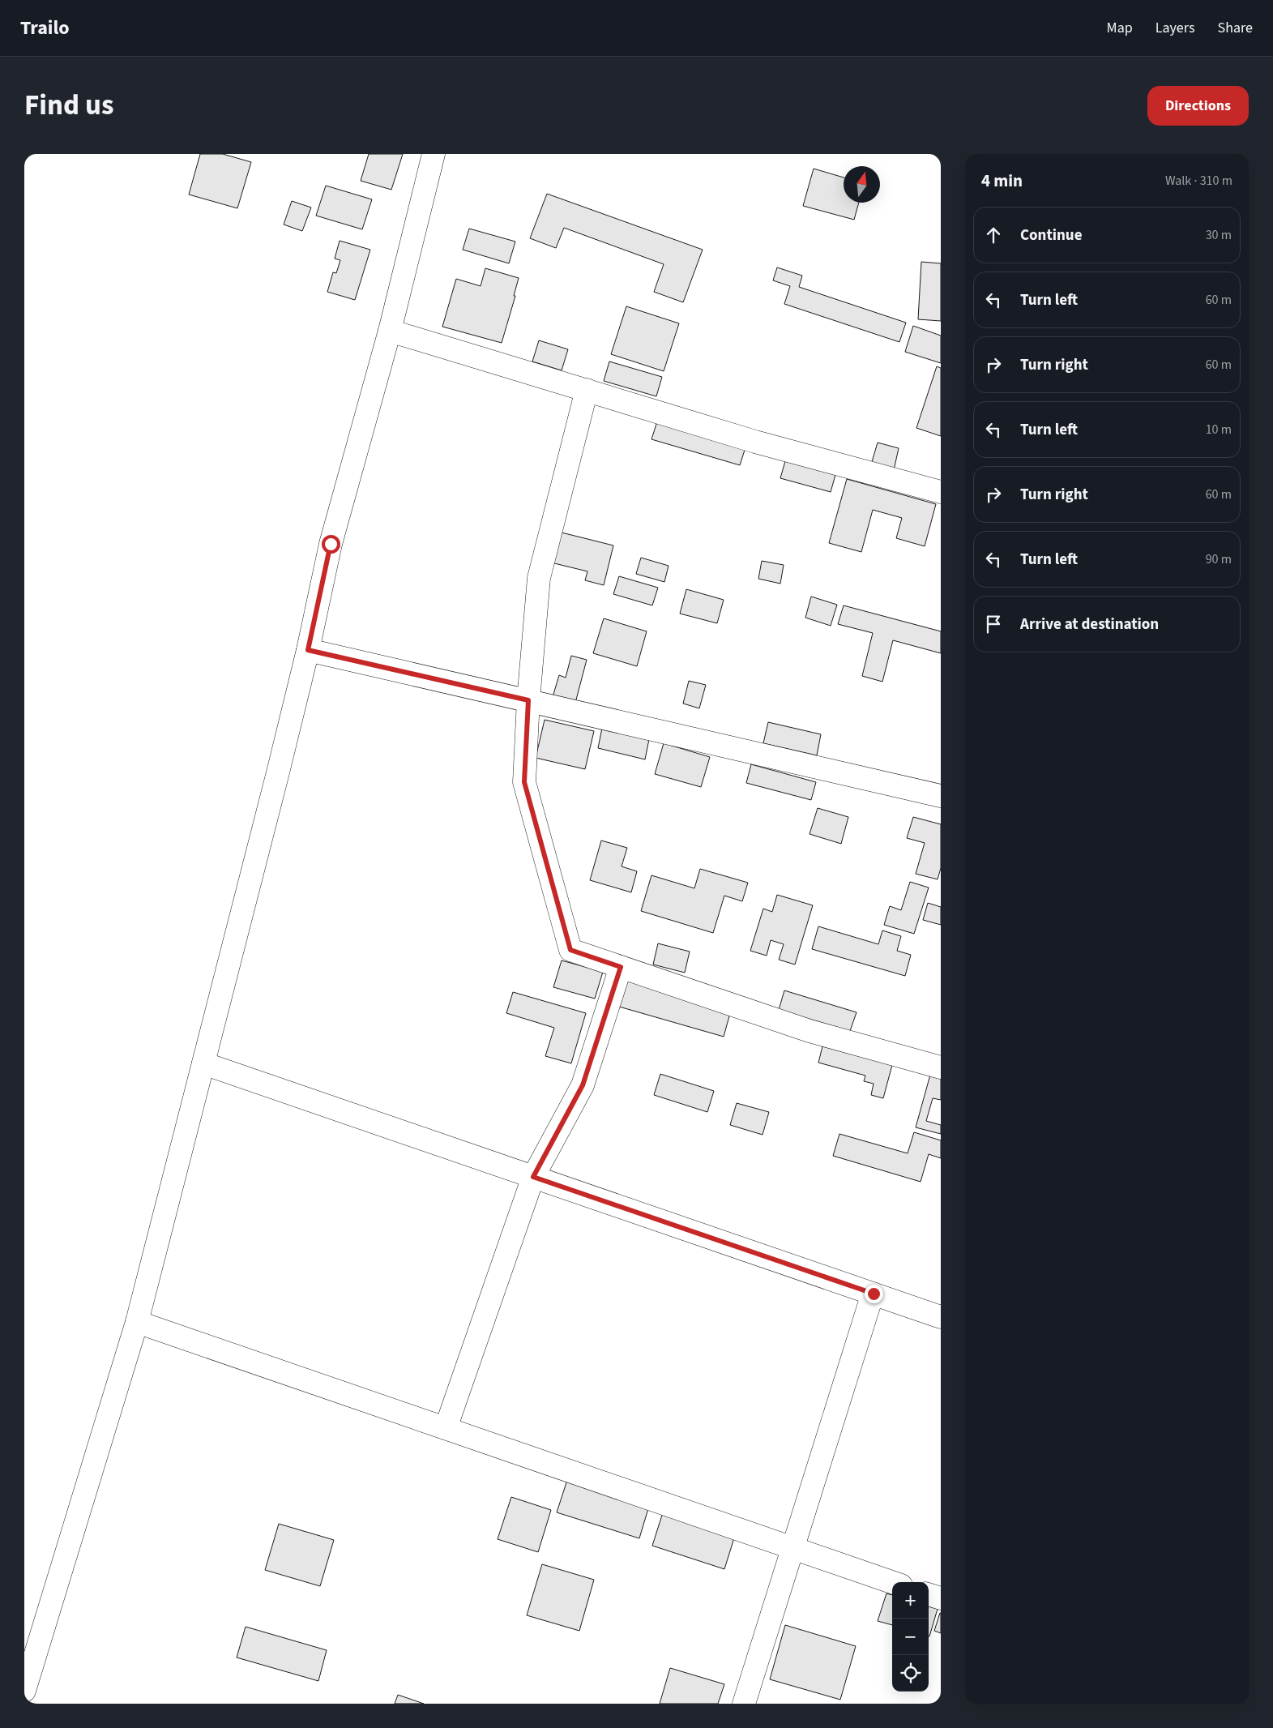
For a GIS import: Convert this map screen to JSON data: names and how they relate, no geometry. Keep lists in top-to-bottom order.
{
  "north": "top",
  "page": {
    "header": "Trailo",
    "nav": ["Map", "Layers", "Share"],
    "title": "Find us",
    "buttons": "Directions",
    "heading": ["4 min", "Walk · 310 m"],
    "list": [
      ["Continue", "30 m"],
      ["Turn left", "60 m"],
      ["Turn right", "60 m"],
      ["Turn left", "10 m"],
      ["Turn right", "60 m"],
      ["Turn left", "90 m"],
      "Arrive at destination"
    ],
    "map_buttons": ["+", "−"]
  }
}
